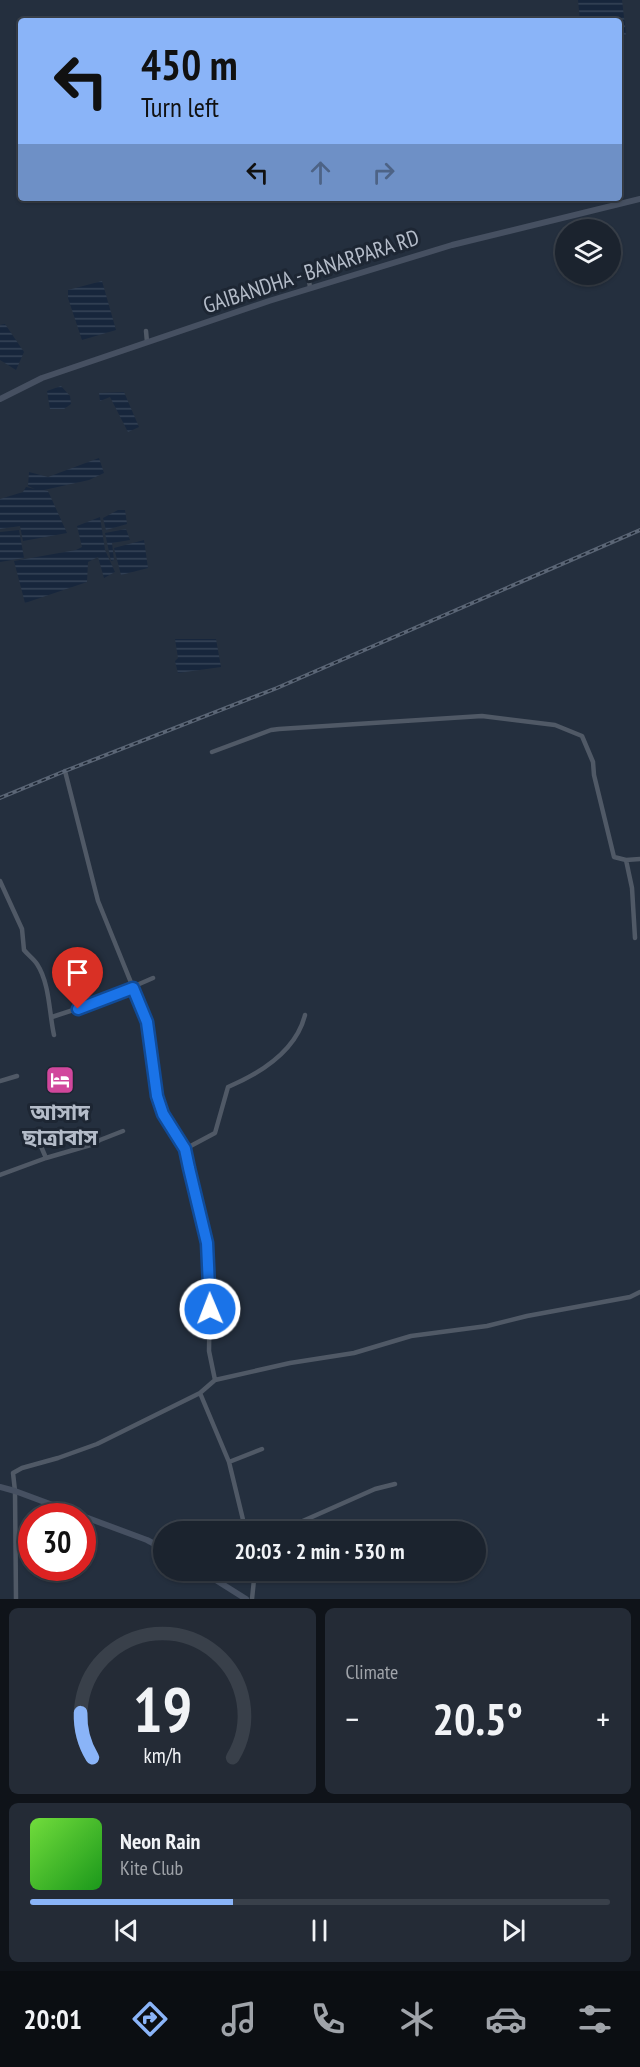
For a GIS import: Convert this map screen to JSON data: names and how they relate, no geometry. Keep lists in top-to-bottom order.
{
  "streets": {
    "main road": ["GAIBANDHA - BANARPARA RD"]
  },
  "places": {
    "hotel": ["আসাদ ছাত্রাবাস"]
  },
  "page": {
    "turn": ["450 m", "Turn left"],
    "limit": "30",
    "trip": "20:03 · 2 min · 530 m",
    "tile": "Climate",
    "heat": ["−", "20.5°", "+"],
    "song": ["Neon Rain", "Kite Club"],
    "tabs": "20:01",
    "gauge": ["19", "km/h"]
  }
}
